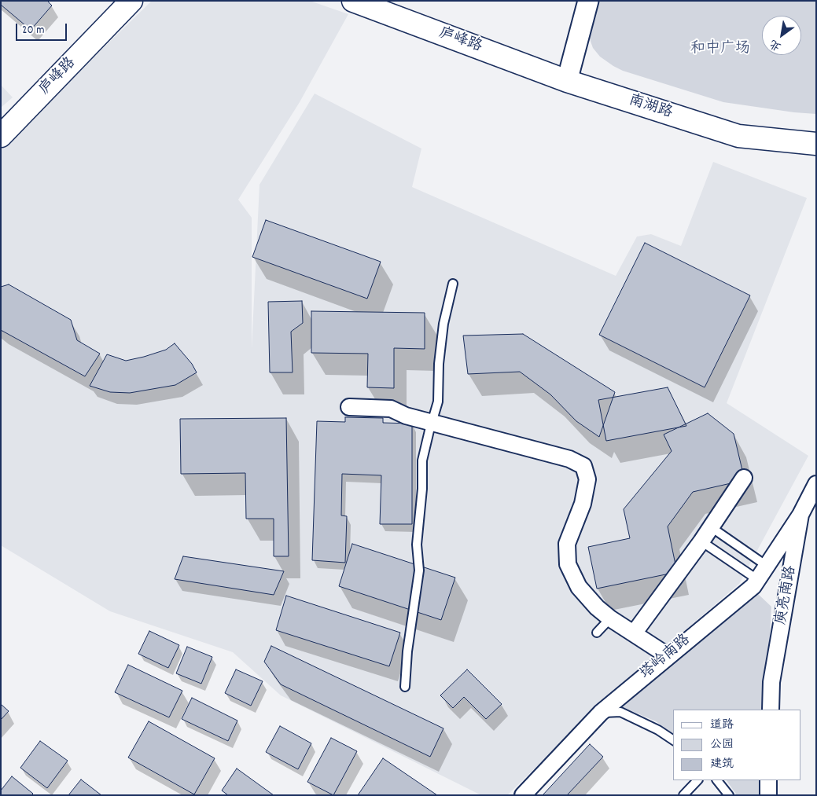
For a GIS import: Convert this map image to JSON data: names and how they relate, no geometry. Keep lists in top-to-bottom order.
{
  "streets": {
    "main road": ["庐峰路", "南湖路"],
    "street": ["庾亮南路", "塔岭南路"]
  },
  "crossings": [
    ["庐峰路", "南湖路"],
    ["庾亮南路", "塔岭南路"]
  ],
  "parks": ["和中广场"],
  "legend": ["道路", "公园", "建筑"],
  "scale_bar": "20 m",
  "north": "bottom left"
}
